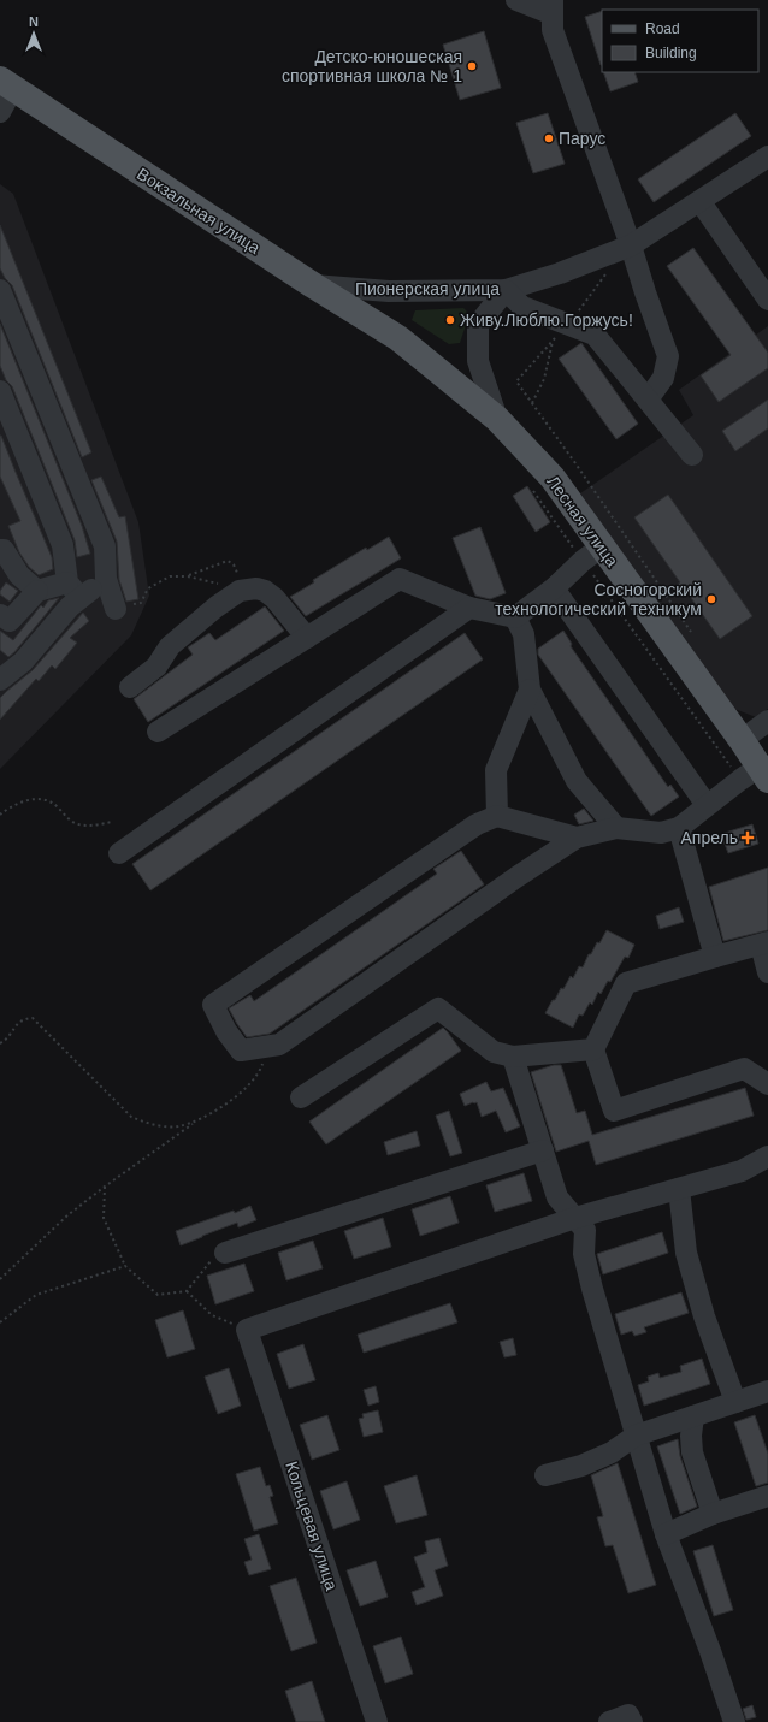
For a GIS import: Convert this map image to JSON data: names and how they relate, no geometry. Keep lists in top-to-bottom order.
{
  "streets": {
    "main road": ["Вокзальная улица", "Лесная улица"],
    "street": ["Пионерская улица", "Кольцевая улица"]
  },
  "crossings": [
    ["Вокзальная улица", "Пионерская улица"],
    ["Вокзальная улица", "Лесная улица"]
  ],
  "places": {
    "other": [
      "Детско-юношеская спортивная школа № 1",
      "Парус",
      "Живу.Люблю.Горжусь!",
      "Сосногорский технологический техникум"
    ],
    "health": ["Апрель"]
  },
  "legend": ["Road", "Building"],
  "north": "top"
}
